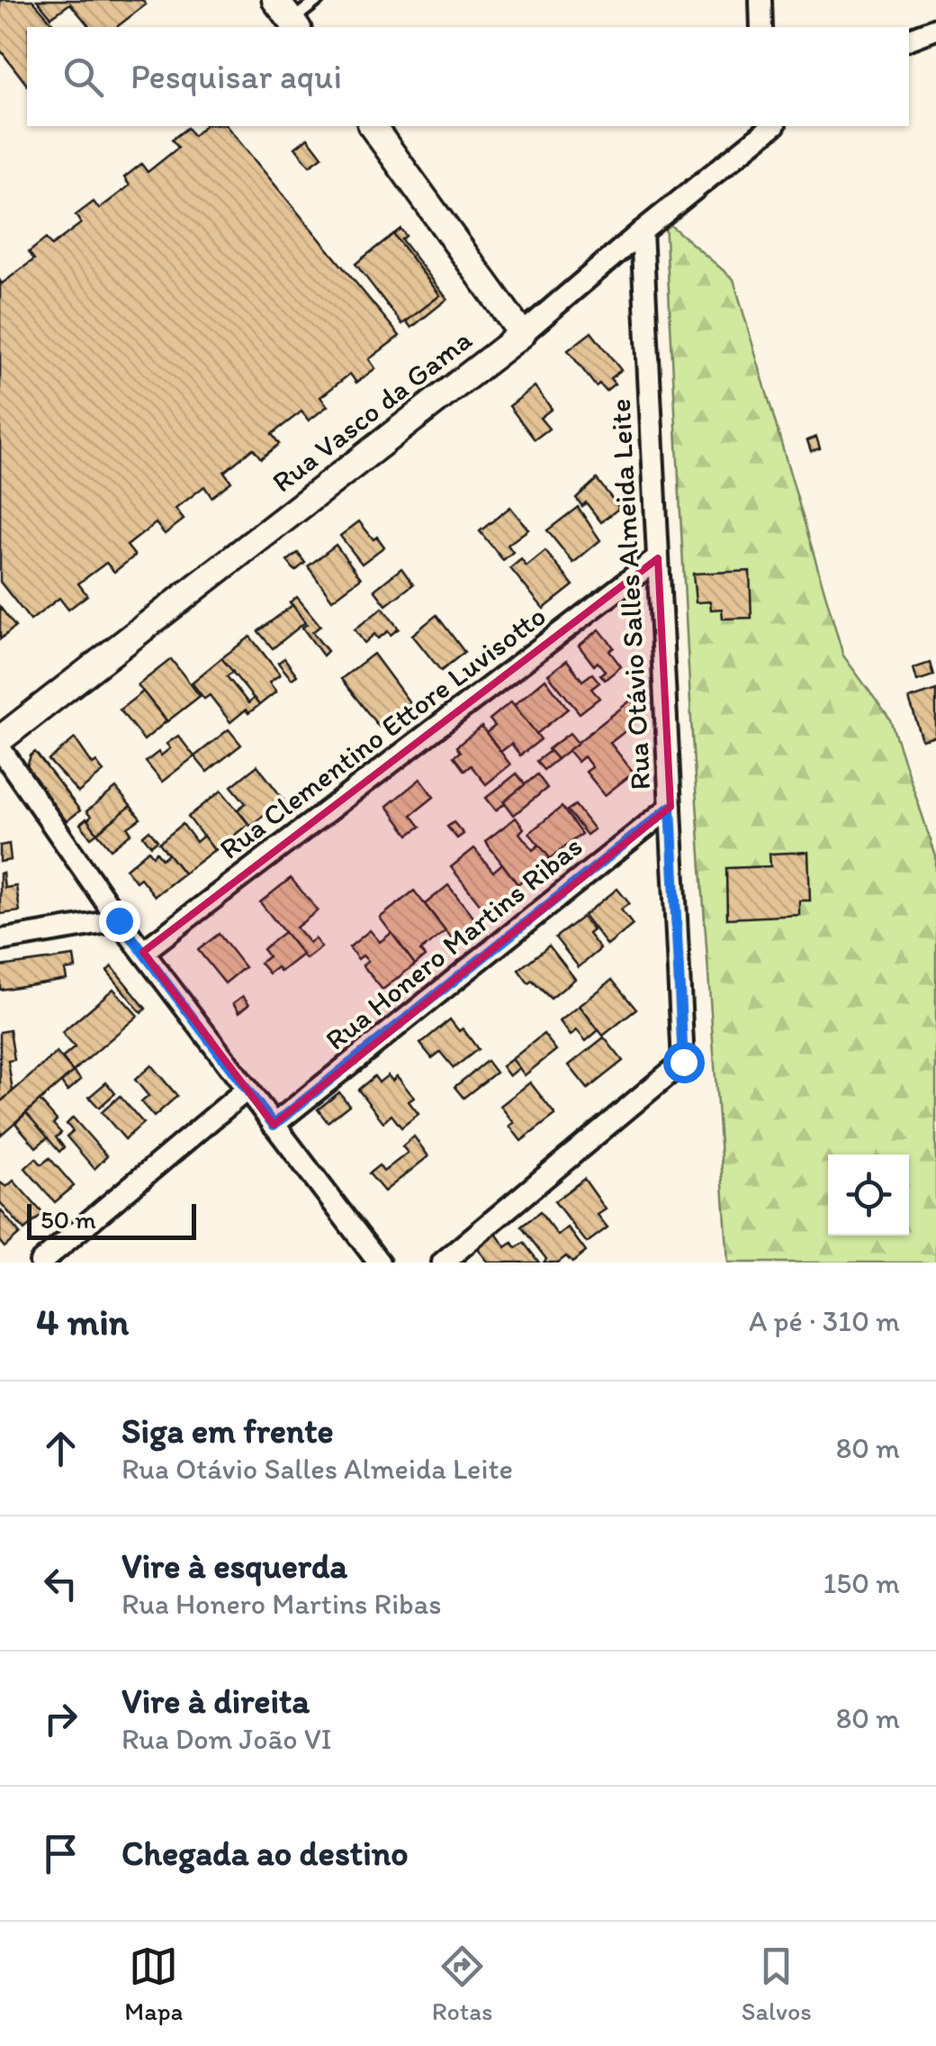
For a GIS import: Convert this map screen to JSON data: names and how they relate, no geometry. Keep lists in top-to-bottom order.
{
  "streets": {
    "street": [
      "Rua Vasco da Gama",
      "Rua Otávio Salles Almeida Leite",
      "Rua Clementino Ettore Luvisotto",
      "Rua Honero Martins Ribas"
    ]
  },
  "crossings": [
    ["Rua Vasco da Gama", "Rua Otávio Salles Almeida Leite"],
    ["Rua Otávio Salles Almeida Leite", "Rua Clementino Ettore Luvisotto"],
    ["Rua Otávio Salles Almeida Leite", "Rua Honero Martins Ribas"]
  ],
  "scale_bar": "50 m",
  "page": {
    "search": "Pesquisar aqui",
    "scale": "50 m",
    "heading": ["4 min", "A pé · 310 m"],
    "list": [
      ["Siga em frente", "Rua Otávio Salles Almeida Leite", "80 m"],
      ["Vire à esquerda", "Rua Honero Martins Ribas", "150 m"],
      ["Vire à direita", "Rua Dom João VI", "80 m"],
      "Chegada ao destino"
    ],
    "nav": ["Mapa", "Rotas", "Salvos"]
  }
}
